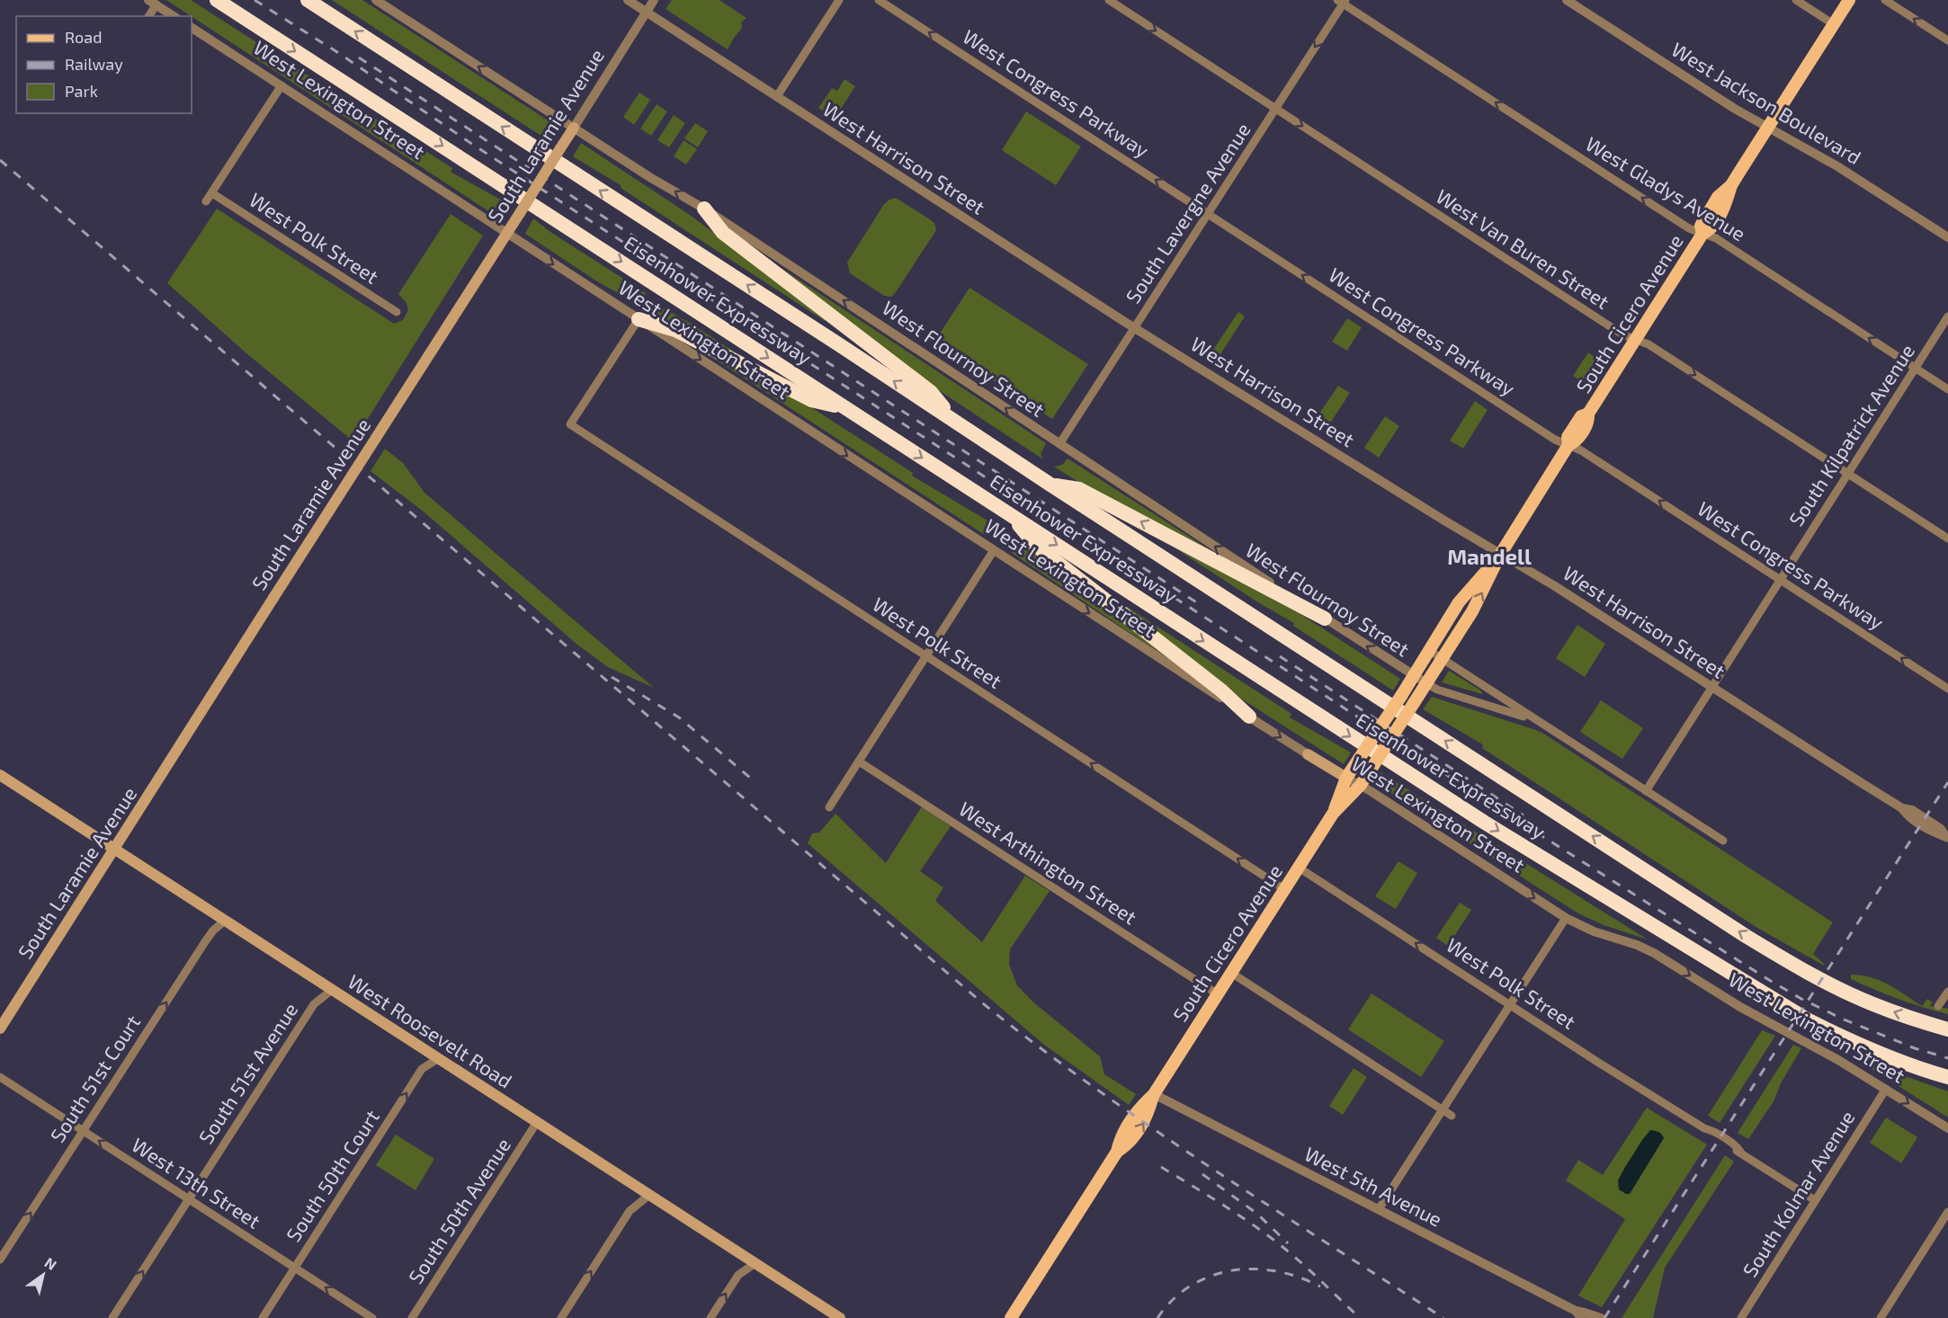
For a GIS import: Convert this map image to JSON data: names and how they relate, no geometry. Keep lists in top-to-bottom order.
{
  "streets": {
    "highway": ["Eisenhower Expressway"],
    "main road": [
      "West Lexington Street",
      "South Laramie Avenue",
      "South Cicero Avenue",
      "West Roosevelt Road"
    ],
    "street": [
      "West Congress Parkway",
      "West Jackson Boulevard",
      "West Harrison Street",
      "West Gladys Avenue",
      "South Lavergne Avenue",
      "West Polk Street",
      "West Van Buren Street",
      "West Flournoy Street",
      "South Kilpatrick Avenue",
      "West Arthington Street",
      "South 51st Avenue",
      "South 51st Court",
      "South 50th Court",
      "West 13th Street",
      "West 5th Avenue",
      "South Kolmar Avenue",
      "South 50th Avenue"
    ]
  },
  "crossings": [
    ["West Congress Parkway", "South Lavergne Avenue"],
    ["West Congress Parkway", "South Cicero Avenue"],
    ["West Congress Parkway", "South Kilpatrick Avenue"],
    ["West Lexington Street", "South Laramie Avenue"],
    ["West Lexington Street", "West Polk Street"],
    ["West Lexington Street", "South Cicero Avenue"],
    ["West Lexington Street", "South Kolmar Avenue"],
    ["West Jackson Boulevard", "South Cicero Avenue"],
    ["South Laramie Avenue", "West Harrison Street"],
    ["South Laramie Avenue", "West Flournoy Street"],
    ["South Laramie Avenue", "West Roosevelt Road"],
    ["West Harrison Street", "South Lavergne Avenue"],
    ["West Harrison Street", "South Cicero Avenue"],
    ["West Harrison Street", "South Kilpatrick Avenue"],
    ["West Gladys Avenue", "South Lavergne Avenue"],
    ["West Gladys Avenue", "South Cicero Avenue"],
    ["West Gladys Avenue", "South Kilpatrick Avenue"],
    ["South Lavergne Avenue", "West Van Buren Street"],
    ["South Lavergne Avenue", "West Flournoy Street"],
    ["West Polk Street", "South Cicero Avenue"],
    ["West Polk Street", "South Kolmar Avenue"],
    ["West Van Buren Street", "South Cicero Avenue"],
    ["West Van Buren Street", "South Kilpatrick Avenue"],
    ["South Cicero Avenue", "West Flournoy Street"],
    ["South Cicero Avenue", "West Arthington Street"],
    ["South Cicero Avenue", "West 5th Avenue"],
    ["West Flournoy Street", "South Kilpatrick Avenue"],
    ["West Roosevelt Road", "South 51st Avenue"],
    ["West Roosevelt Road", "South 51st Court"],
    ["West Roosevelt Road", "South 50th Court"],
    ["West Roosevelt Road", "South 50th Avenue"],
    ["South 51st Avenue", "West 13th Street"],
    ["South 51st Court", "West 13th Street"],
    ["South 50th Court", "West 13th Street"]
  ],
  "one_way": [
    "West Congress Parkway",
    "West Lexington Street",
    "West Gladys Avenue",
    "West Polk Street",
    "West Van Buren Street",
    "West Flournoy Street",
    "South 51st Avenue",
    "South 51st Court",
    "South 50th Court",
    "West 13th Street"
  ],
  "districts": ["Mandell"],
  "legend": ["Road", "Railway", "Park"],
  "north": "top right"
}
